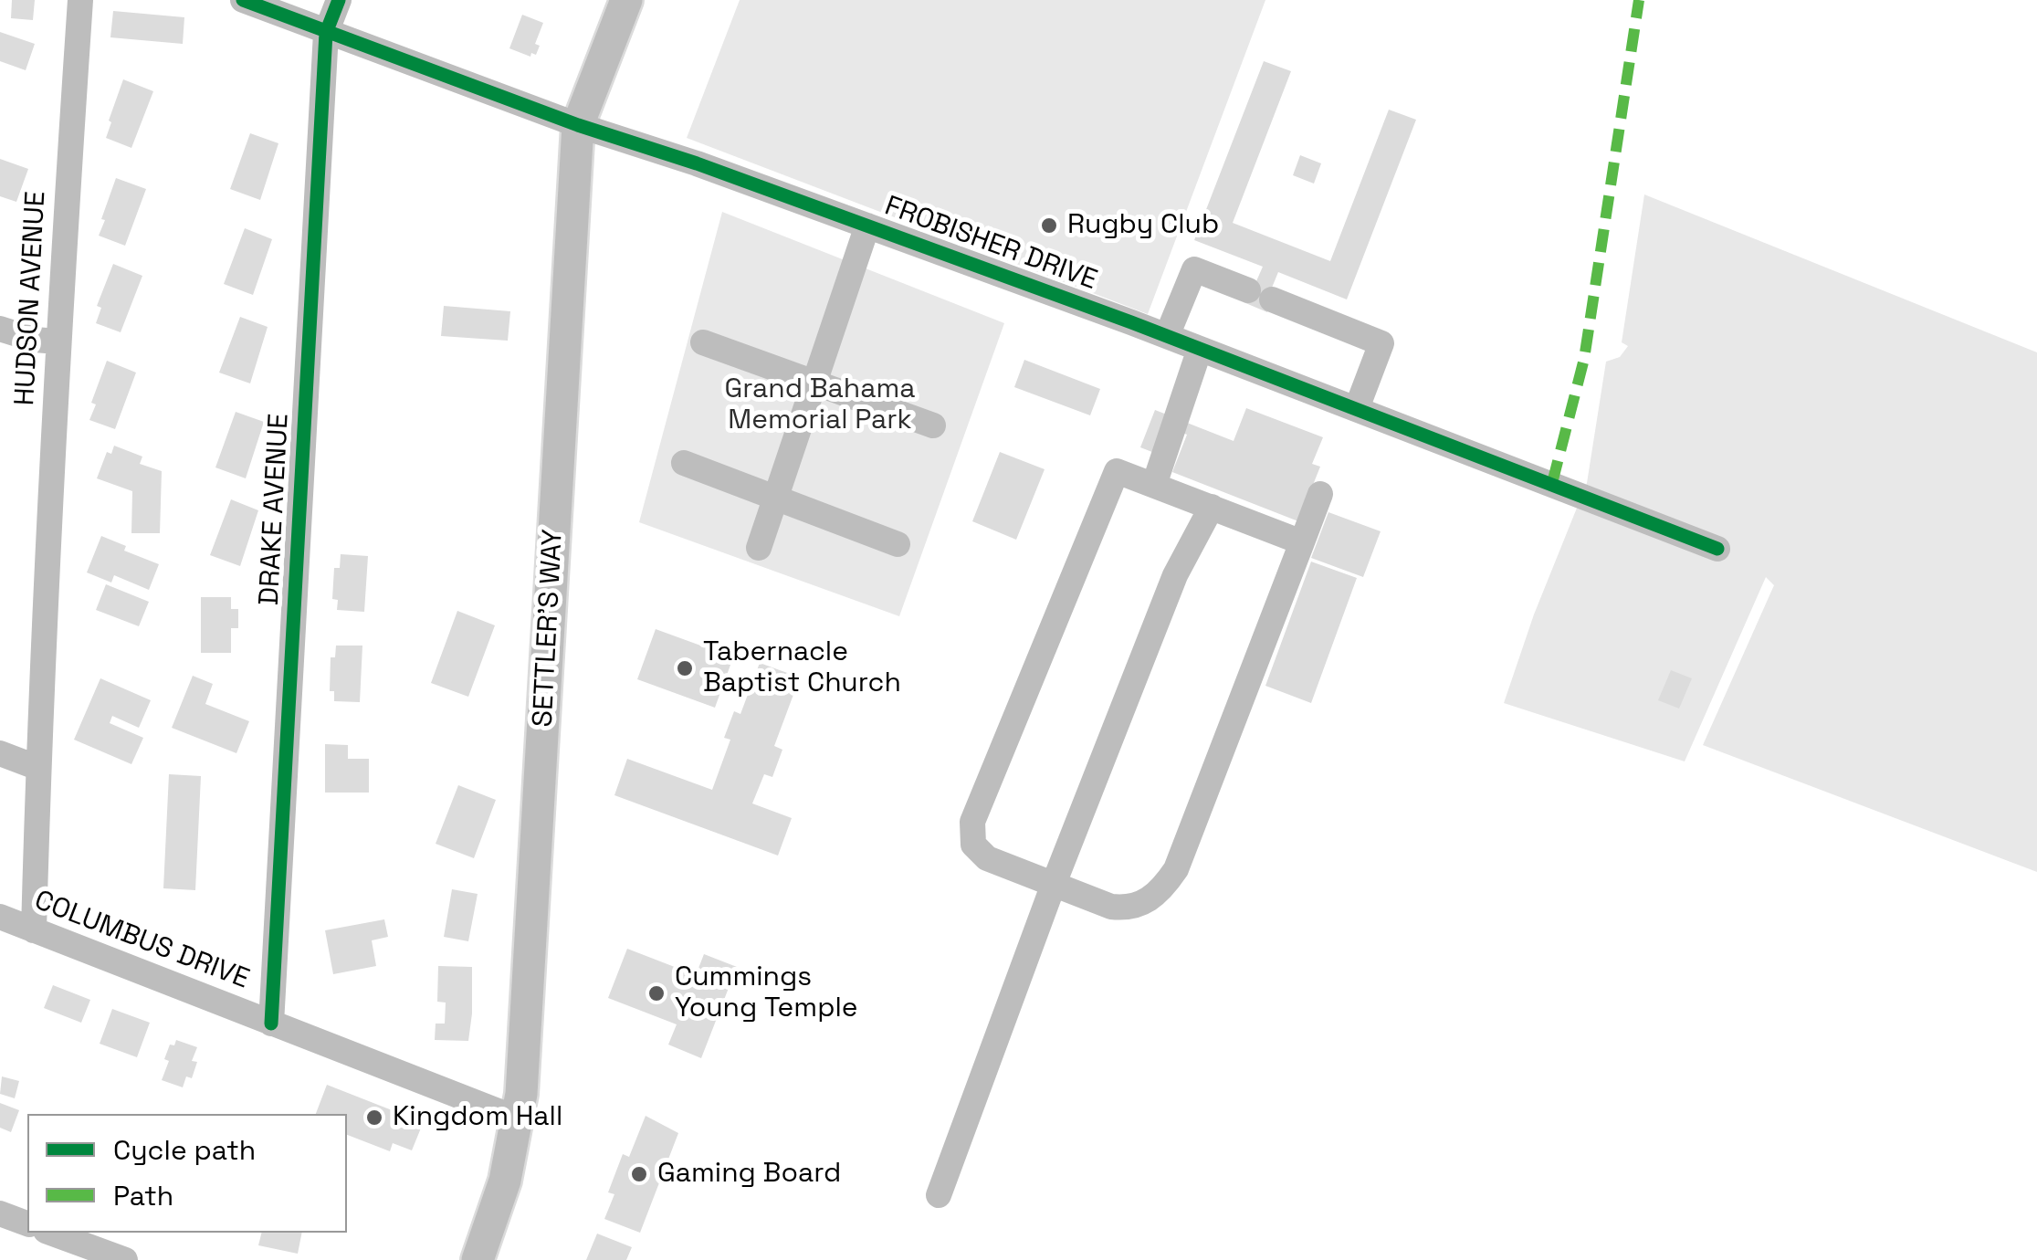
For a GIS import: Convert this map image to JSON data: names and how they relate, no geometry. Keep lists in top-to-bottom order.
{
  "streets": {
    "main road": ["SETTLER'S WAY"],
    "street": [
      "FROBISHER DRIVE",
      "HUDSON AVENUE",
      "DRAKE AVENUE",
      "COLUMBUS DRIVE"
    ]
  },
  "crossings": [
    ["FROBISHER DRIVE", "DRAKE AVENUE"],
    ["FROBISHER DRIVE", "SETTLER'S WAY"],
    ["HUDSON AVENUE", "COLUMBUS DRIVE"],
    ["DRAKE AVENUE", "COLUMBUS DRIVE"],
    ["SETTLER'S WAY", "COLUMBUS DRIVE"]
  ],
  "parks": ["Grand Bahama Memorial Park"],
  "places": [
    "Rugby Club",
    "Tabernacle Baptist Church",
    "Cummings Young Temple",
    "Kingdom Hall",
    "Gaming Board"
  ],
  "legend": ["Cycle path", "Path"]
}
